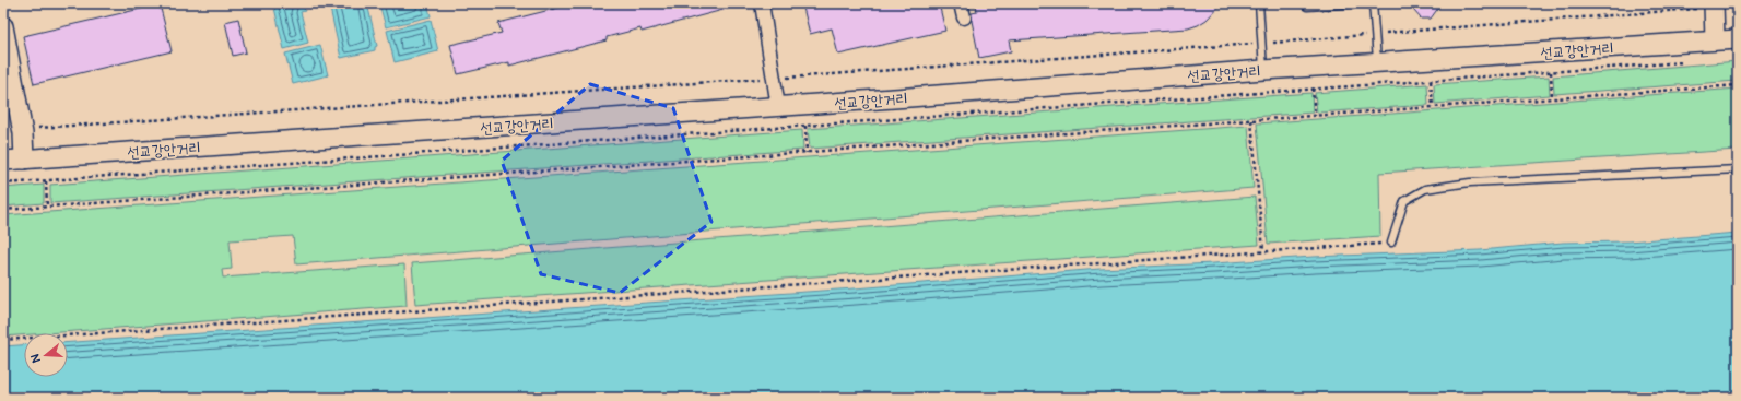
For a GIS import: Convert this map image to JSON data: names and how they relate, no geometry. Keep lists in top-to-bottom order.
{
  "streets": {
    "main road": ["선교강안거리"]
  },
  "north": "left"
}
